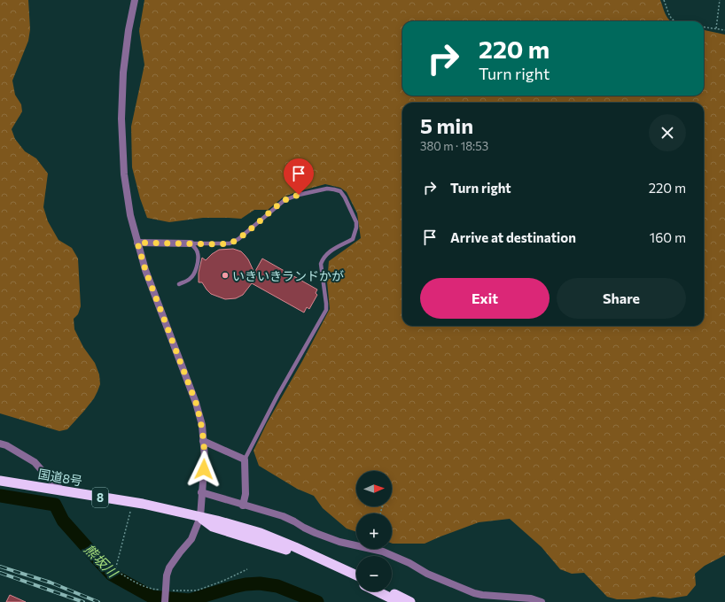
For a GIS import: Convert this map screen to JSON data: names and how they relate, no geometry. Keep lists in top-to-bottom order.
{
  "streets": {
    "highway": ["国道8号", "8"]
  },
  "water": ["熊坂川"],
  "places": ["いきいきランドかが"],
  "north": "right",
  "page": {
    "turn": ["220 m", "Turn right"],
    "heading": ["5 min", "380 m · 18:53"],
    "list": [
      {
        "name": "Turn right",
        "value": "220 m"
      },
      {
        "name": "Arrive at destination",
        "value": "160 m"
      }
    ],
    "buttons": ["Exit", "Share"],
    "map_buttons": ["+", "−"]
  }
}
